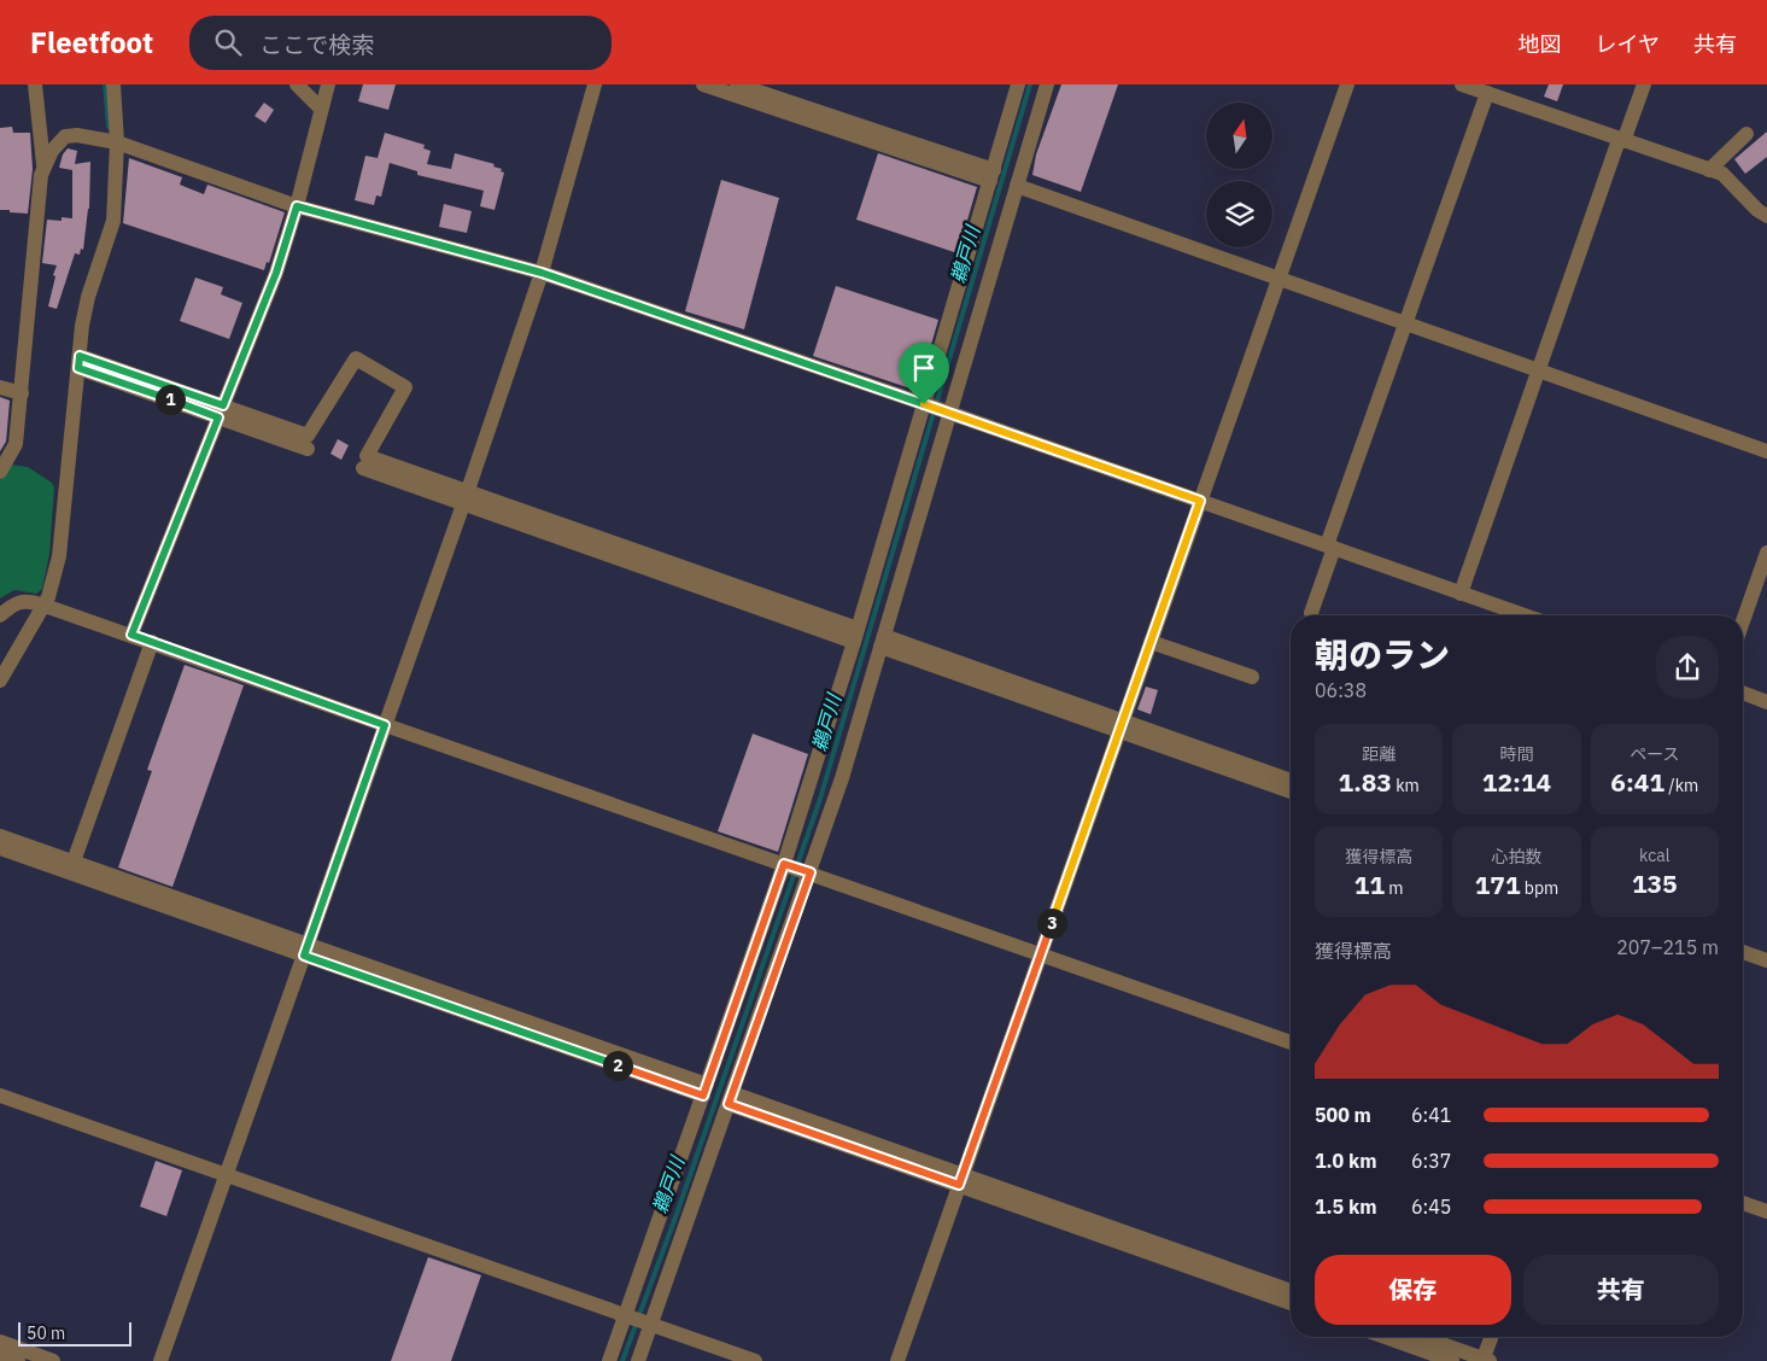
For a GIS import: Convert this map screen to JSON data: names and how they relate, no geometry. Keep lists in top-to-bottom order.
{
  "water": ["鵜戸川"],
  "scale_bar": "50 m",
  "north": "top",
  "page": {
    "header": "Fleetfoot",
    "search": "ここで検索",
    "nav": ["地図", "レイヤ", "共有"],
    "pins": ["1", "3", "2"],
    "heading": ["朝のラン", "06:38"],
    "stats": [
      ["距離", "1.83 km"],
      ["時間", "12:14"],
      ["ペース", "6:41 /km"],
      ["獲得標高", "11 m"],
      ["心拍数", "171 bpm"],
      ["kcal", "135"]
    ],
    "chart": ["獲得標高", "207–215 m"],
    "list": [
      {
        "name": "500 m",
        "note": "6:41"
      },
      {
        "name": "1.0 km",
        "note": "6:37"
      },
      {
        "name": "1.5 km",
        "note": "6:45"
      }
    ],
    "buttons": ["保存", "共有"],
    "scale": "50 m"
  }
}
